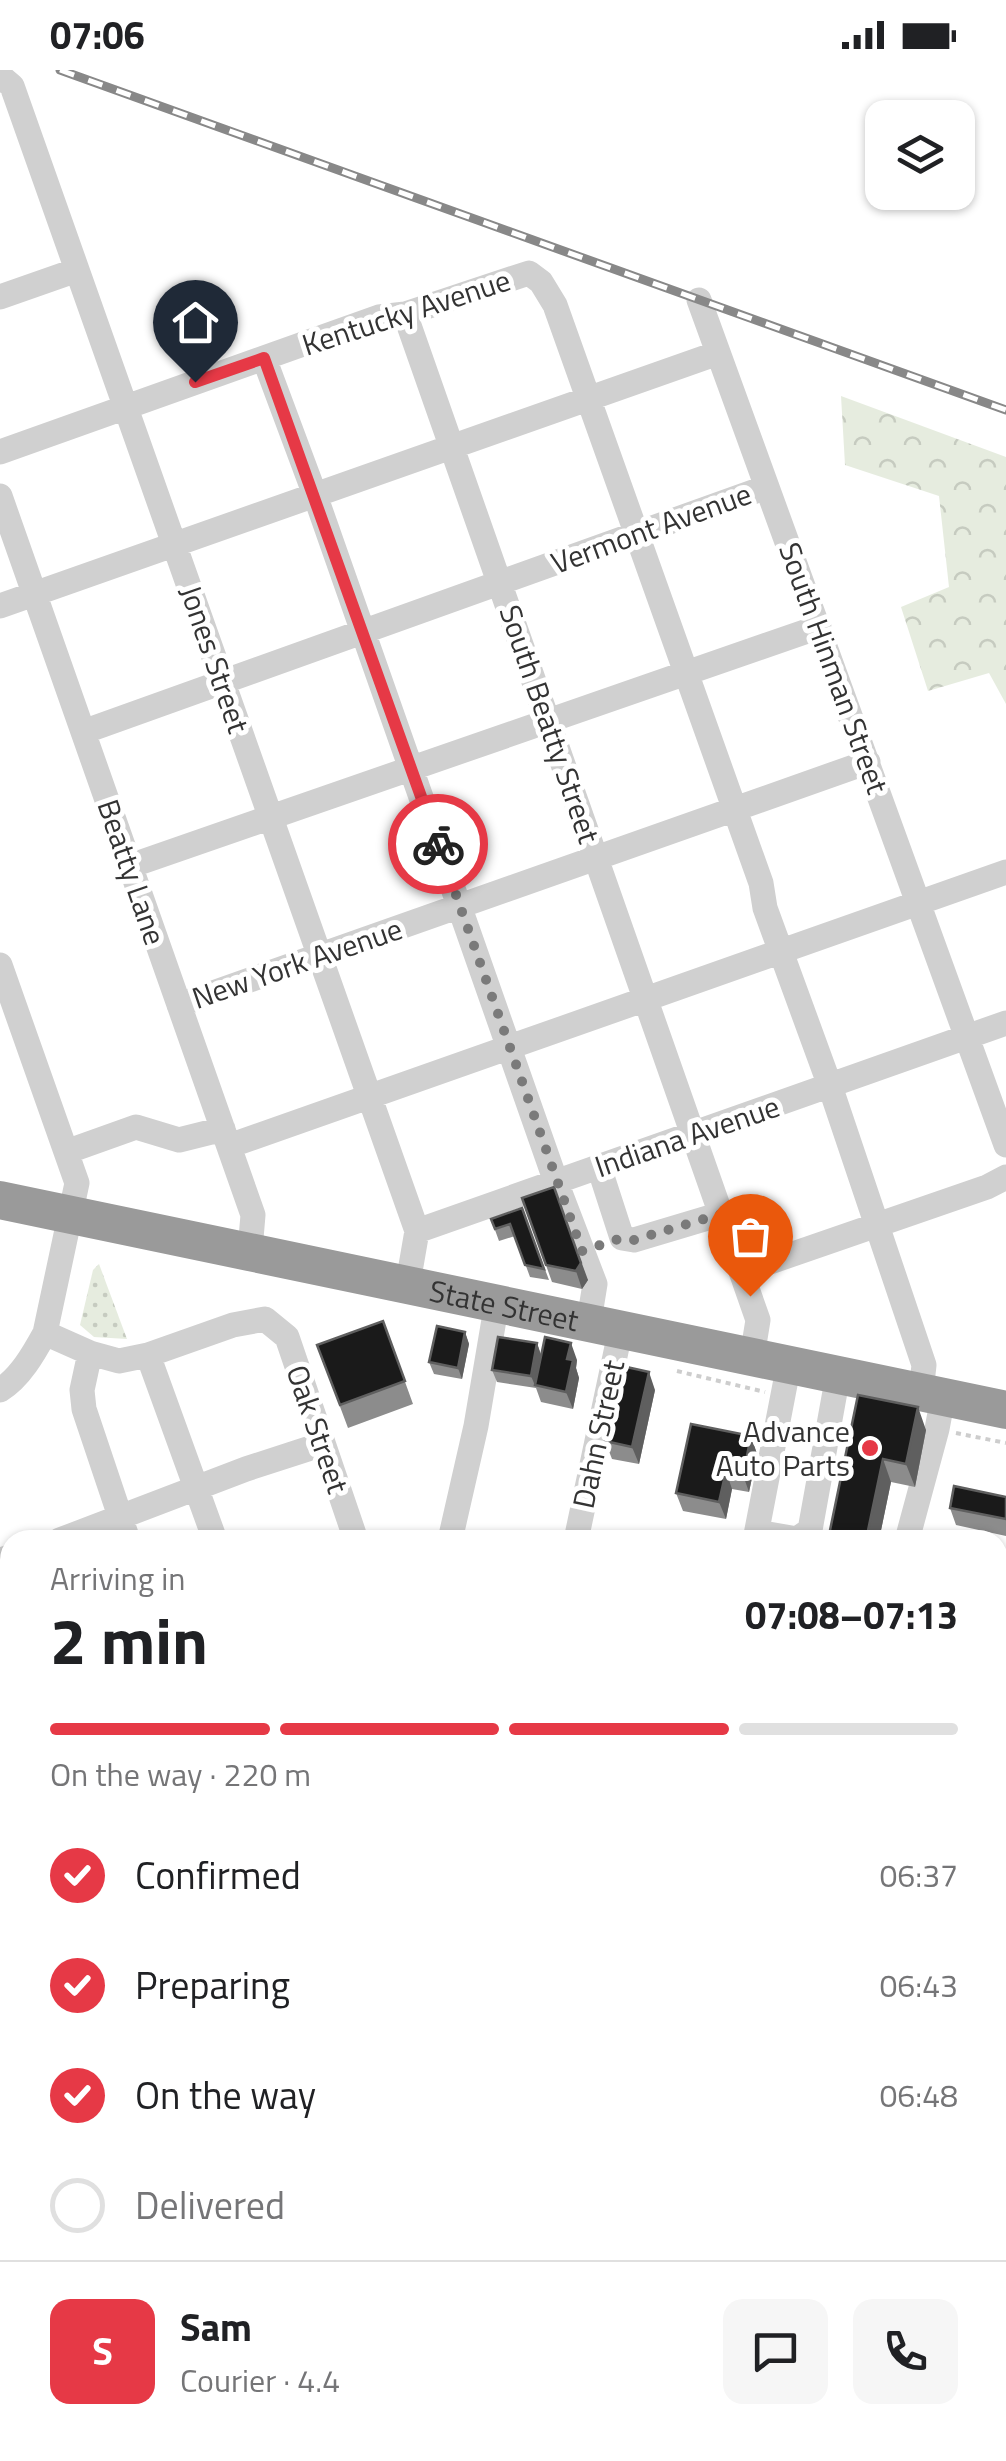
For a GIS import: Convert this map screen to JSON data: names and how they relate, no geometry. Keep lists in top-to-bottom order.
{
  "streets": {
    "highway": ["State Street"],
    "street": [
      "Kentucky Avenue",
      "Vermont Avenue",
      "Jones Street",
      "South Hinman Street",
      "South Beatty Street",
      "Beatty Lane",
      "New York Avenue",
      "Indiana Avenue",
      "Oak Street",
      "Dahn Street"
    ]
  },
  "crossings": [
    ["Kentucky Avenue", "Jones Street"],
    ["Kentucky Avenue", "South Beatty Street"],
    ["Kentucky Avenue", "Dahn Street"],
    ["Vermont Avenue", "Jones Street"],
    ["Vermont Avenue", "South Hinman Street"],
    ["Vermont Avenue", "South Beatty Street"],
    ["Vermont Avenue", "Beatty Lane"],
    ["Vermont Avenue", "Dahn Street"],
    ["Jones Street", "New York Avenue"],
    ["Jones Street", "Indiana Avenue"],
    ["South Hinman Street", "New York Avenue"],
    ["South Hinman Street", "Indiana Avenue"],
    ["South Beatty Street", "New York Avenue"],
    ["South Beatty Street", "Indiana Avenue"],
    ["South Beatty Street", "State Street"],
    ["Beatty Lane", "New York Avenue"],
    ["Beatty Lane", "State Street"],
    ["New York Avenue", "Dahn Street"],
    ["Indiana Avenue", "Dahn Street"],
    ["State Street", "Dahn Street"]
  ],
  "places": ["Advance Auto Parts"],
  "page": {
    "status": "07:06",
    "heading": ["2 min", "Arriving in", "07:08–07:13"],
    "panel": ["Sam", "Courier · 4.4"],
    "bar": "On the way · 220 m",
    "list": [
      ["Confirmed", "06:37"],
      ["Preparing", "06:43"],
      ["On the way", "06:48"],
      "Delivered"
    ],
    "round": "S"
  }
}
